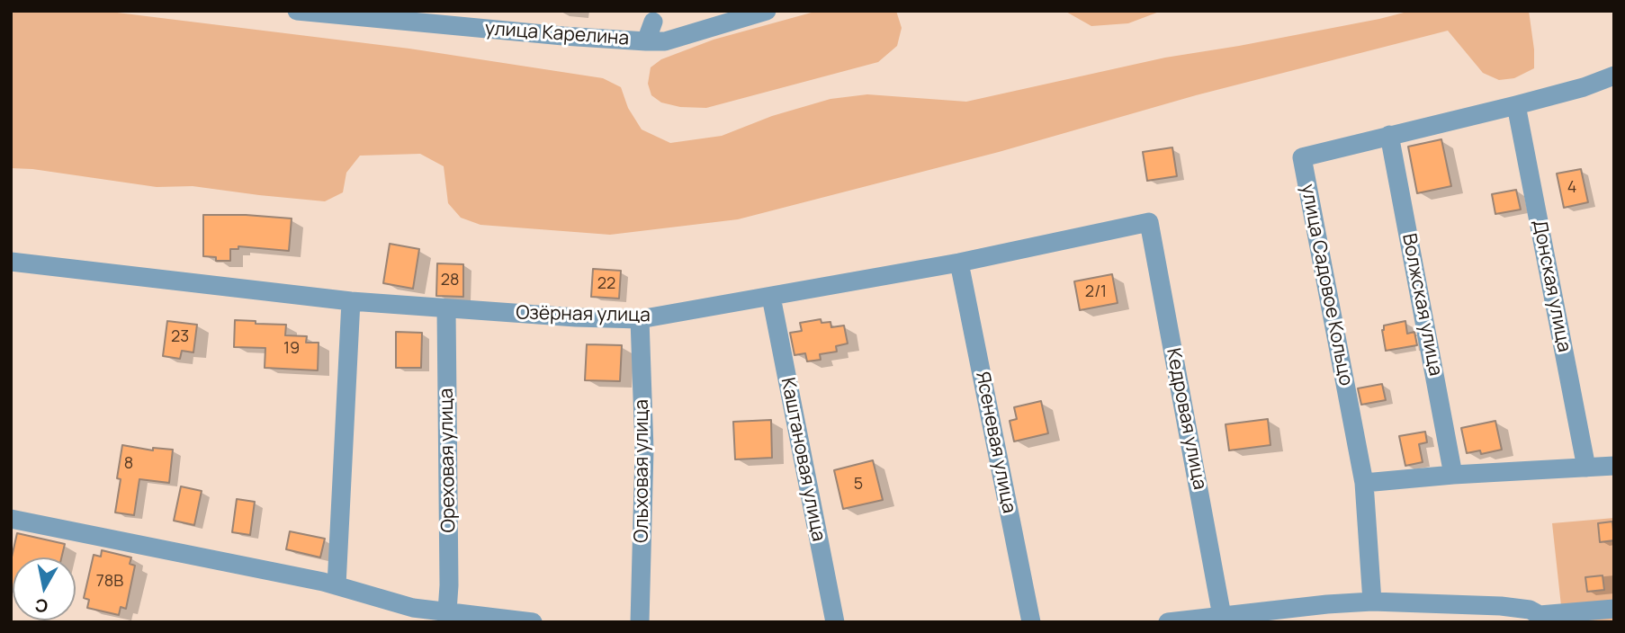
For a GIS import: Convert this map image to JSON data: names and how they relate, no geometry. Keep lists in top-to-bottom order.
{
  "streets": {
    "street": [
      "улица Карелина",
      "улица Садовое Кольцо",
      "Донская улица",
      "Волжская улица",
      "Озёрная улица",
      "Кедровая улица",
      "Ясеневая улица",
      "Каштановая улица",
      "Ореховая улица",
      "Ольховая улица"
    ]
  },
  "crossings": [
    ["улица Садовое Кольцо", "Донская улица"],
    ["улица Садовое Кольцо", "Волжская улица"],
    ["Озёрная улица", "Кедровая улица"],
    ["Озёрная улица", "Ясеневая улица"],
    ["Озёрная улица", "Каштановая улица"],
    ["Озёрная улица", "Ореховая улица"],
    ["Озёрная улица", "Ольховая улица"]
  ],
  "house_numbers": [
    "4",
    "28",
    "22",
    "2/1",
    "23",
    "19",
    "8",
    "5",
    "78В"
  ],
  "north": "bottom"
}
